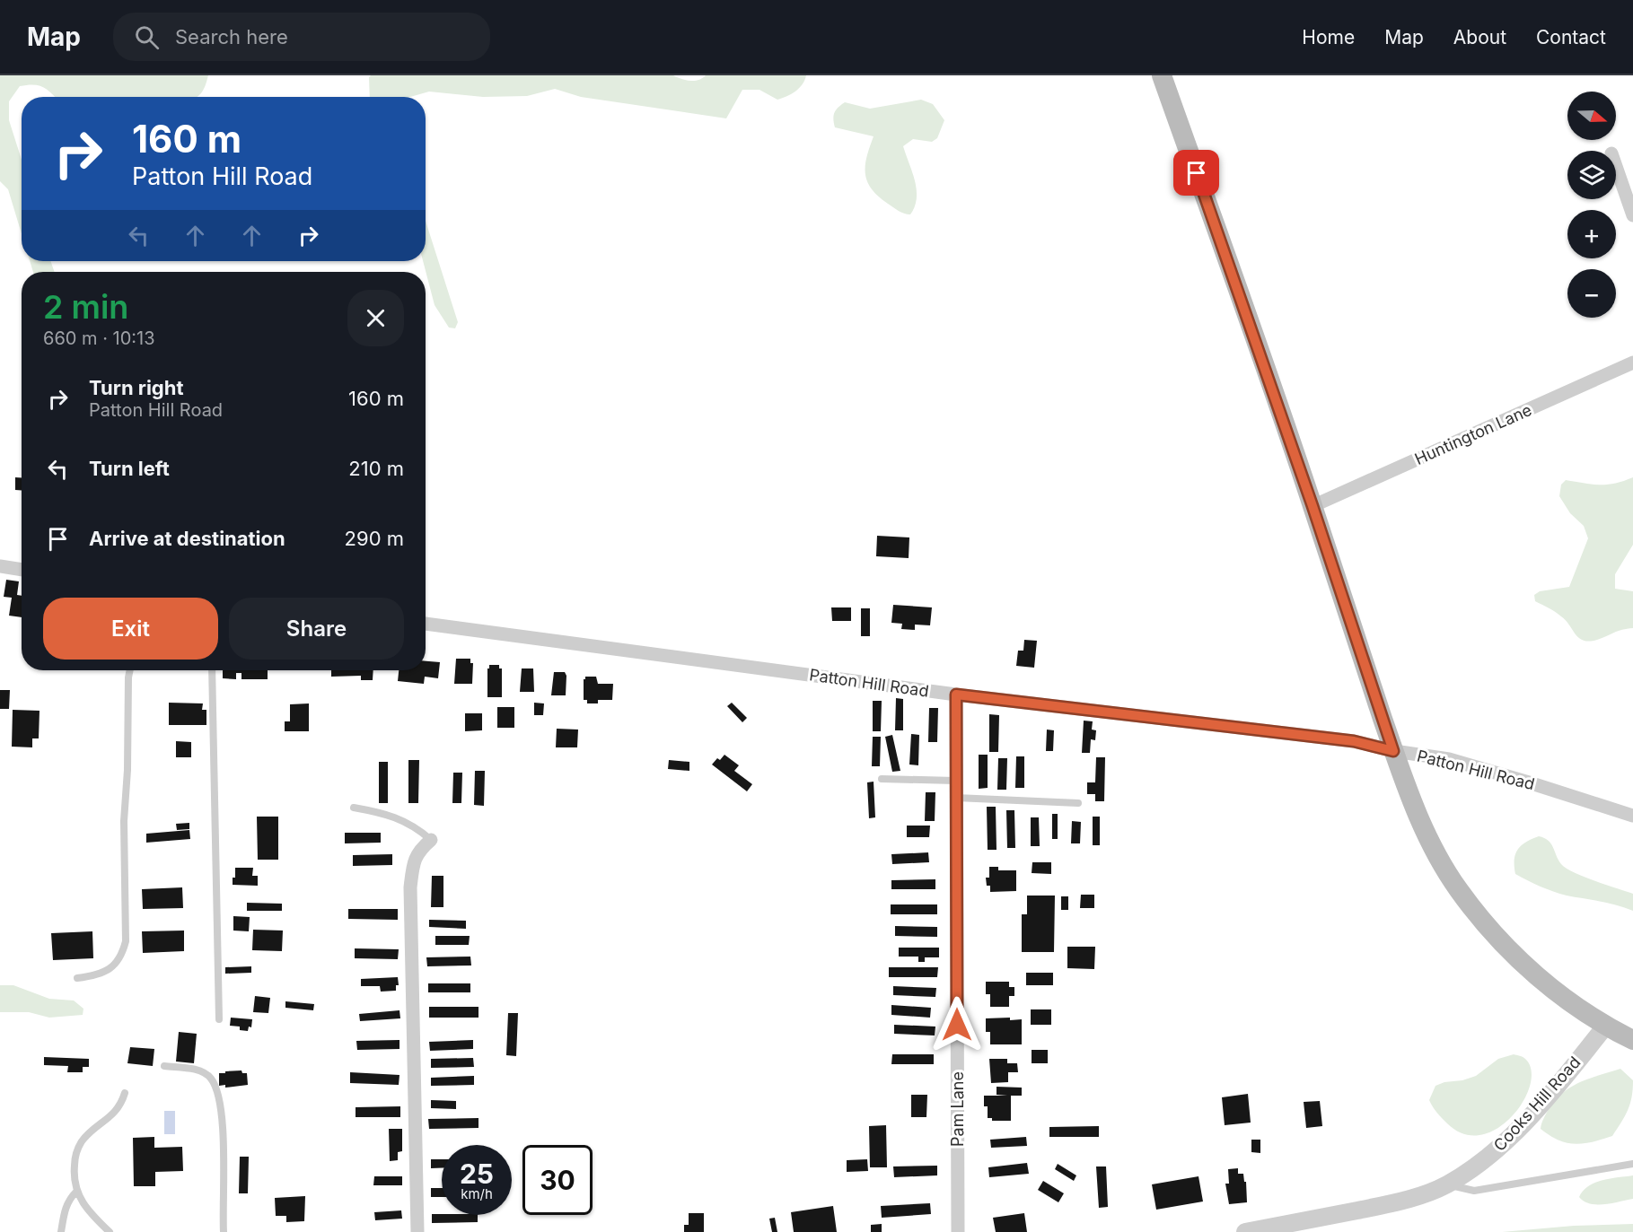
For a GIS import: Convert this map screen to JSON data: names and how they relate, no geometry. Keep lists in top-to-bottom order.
{
  "streets": {
    "street": [
      "Huntington Lane",
      "Patton Hill Road",
      "Cooks Hill Road",
      "Pam Lane"
    ]
  },
  "crossings": [
    ["Patton Hill Road", "Pam Lane"]
  ],
  "north": "right",
  "page": {
    "header": "Map",
    "search": "Search here",
    "nav": [
      "Home",
      "Map",
      "About",
      "Contact"
    ],
    "map_buttons": ["+", "−"],
    "turn": ["160 m", "Patton Hill Road"],
    "heading": ["2 min", "660 m · 10:13"],
    "list": [
      {
        "name": "Turn right",
        "note": "Patton Hill Road",
        "value": "160 m"
      },
      {
        "name": "Turn left",
        "value": "210 m"
      },
      {
        "name": "Arrive at destination",
        "value": "290 m"
      }
    ],
    "buttons": ["Exit", "Share"],
    "speed": "25 km/h",
    "limit": "30"
  }
}
